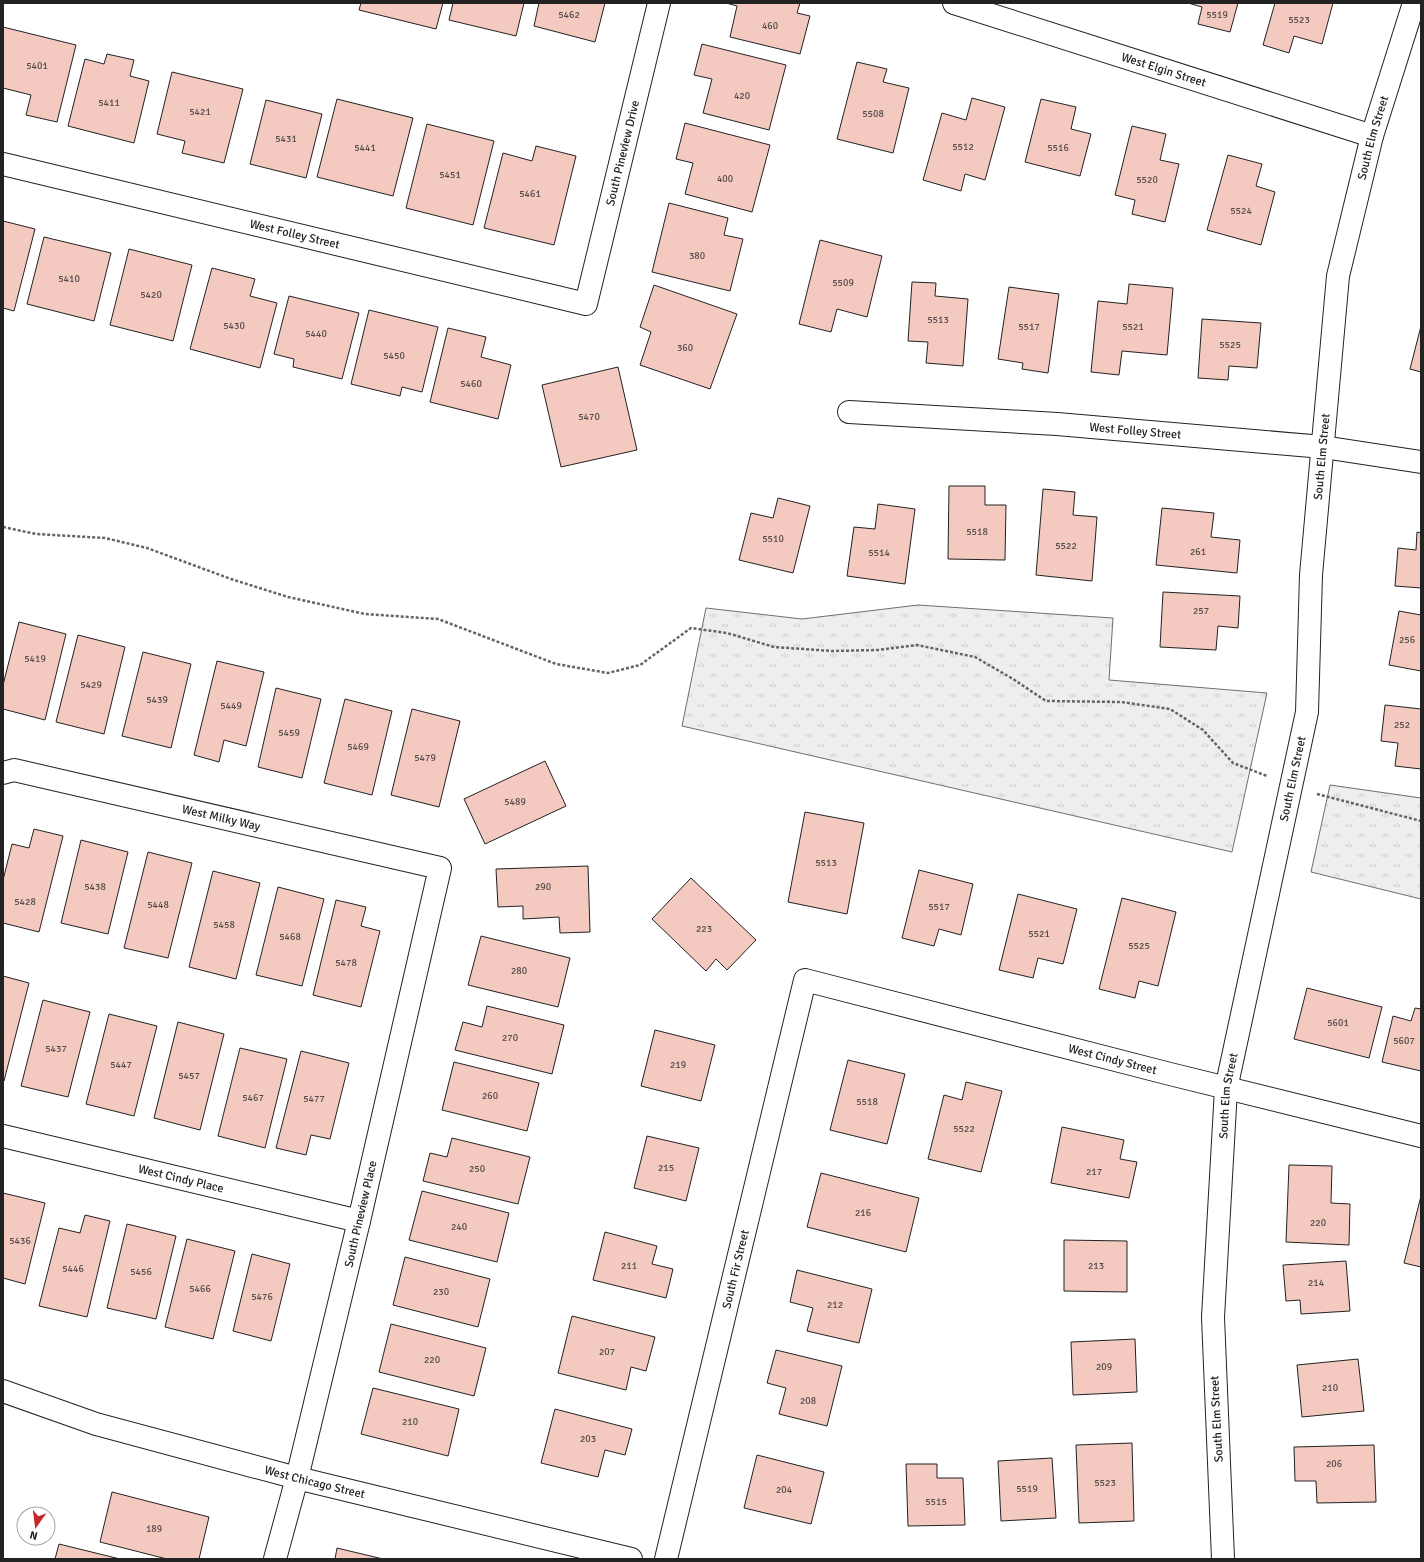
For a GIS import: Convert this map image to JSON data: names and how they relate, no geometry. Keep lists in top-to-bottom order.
{
  "streets": {
    "street": [
      "West Elgin Street",
      "South Elm Street",
      "South Pineview Drive",
      "West Folley Street",
      "West Milky Way",
      "West Cindy Street",
      "West Cindy Place",
      "South Pineview Place",
      "South Fir Street",
      "West Chicago Street"
    ]
  },
  "crossings": [
    ["West Elgin Street", "South Elm Street"],
    ["South Elm Street", "West Folley Street"],
    ["South Elm Street", "West Cindy Street"],
    ["South Pineview Drive", "West Folley Street"],
    ["West Milky Way", "South Pineview Place"],
    ["West Cindy Street", "South Fir Street"],
    ["West Cindy Place", "South Pineview Place"],
    ["South Pineview Place", "West Chicago Street"]
  ],
  "house_numbers": [
    "5462",
    "5519",
    "5523",
    "460",
    "5401",
    "420",
    "5411",
    "5421",
    "5508",
    "5431",
    "5512",
    "5441",
    "5516",
    "5451",
    "400",
    "5520",
    "5461",
    "5524",
    "380",
    "5410",
    "5509",
    "5420",
    "5513",
    "5430",
    "5517",
    "5521",
    "5440",
    "5525",
    "360",
    "5450",
    "5460",
    "5470",
    "5518",
    "5510",
    "5522",
    "261",
    "5514",
    "257",
    "256",
    "5419",
    "5429",
    "5439",
    "5449",
    "252",
    "5459",
    "5469",
    "5479",
    "5489",
    "5513",
    "5438",
    "290",
    "5428",
    "5448",
    "5517",
    "5458",
    "223",
    "5521",
    "5468",
    "5525",
    "5478",
    "280",
    "5601",
    "270",
    "5607",
    "5437",
    "5447",
    "219",
    "5457",
    "260",
    "5467",
    "5477",
    "5518",
    "5522",
    "215",
    "250",
    "217",
    "216",
    "220",
    "240",
    "5436",
    "211",
    "213",
    "5446",
    "5456",
    "214",
    "5466",
    "230",
    "5476",
    "212",
    "207",
    "220",
    "209",
    "210",
    "208",
    "210",
    "203",
    "206",
    "5523",
    "5519",
    "204",
    "5515",
    "189"
  ],
  "north": "bottom"
}
